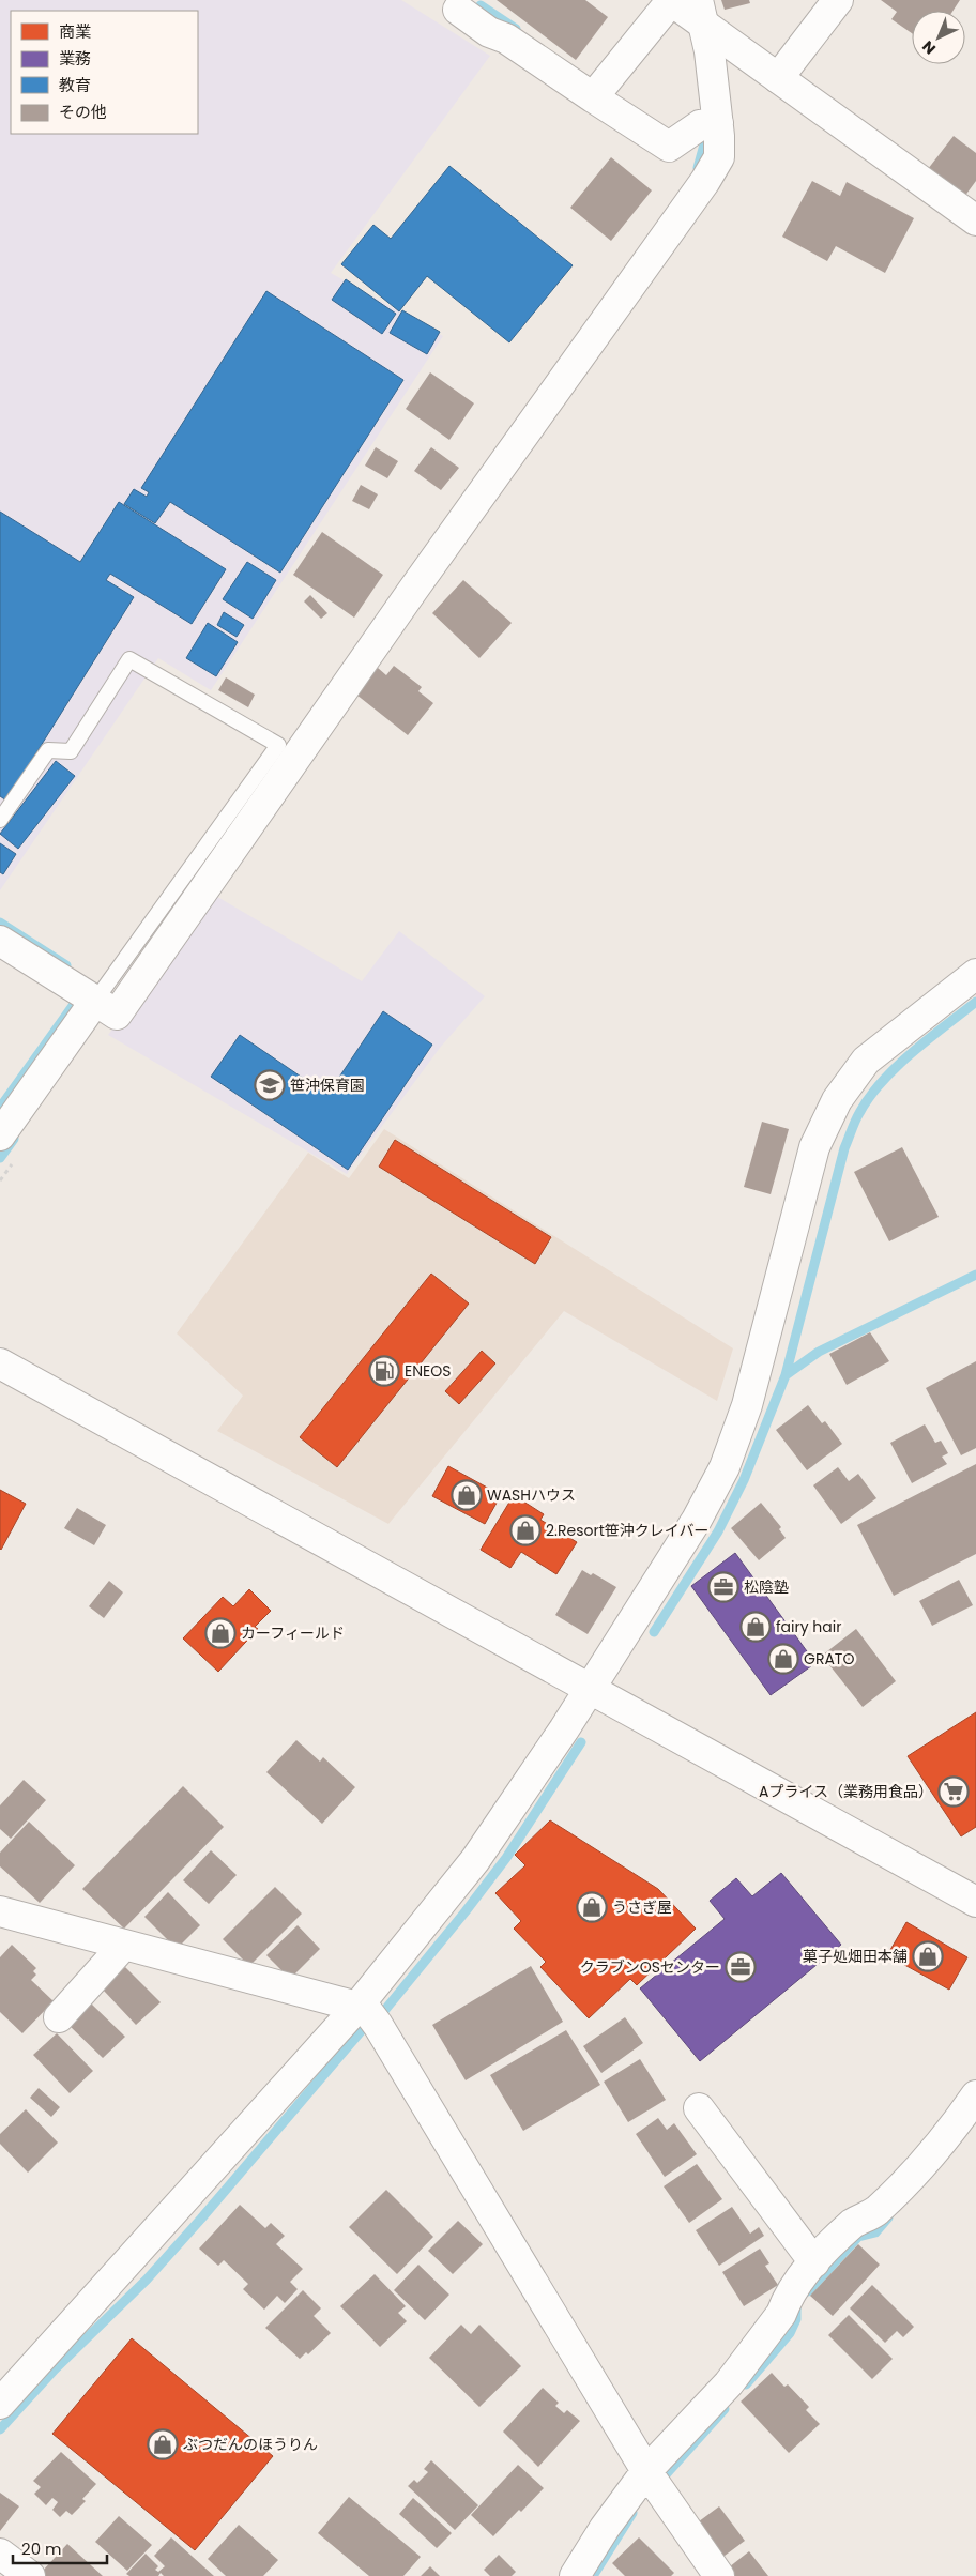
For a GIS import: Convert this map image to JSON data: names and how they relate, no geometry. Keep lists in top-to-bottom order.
{
  "places": {
    "school or university": ["笹沖保育園"],
    "fuel station": ["ENEOS"],
    "shop": [
      "WASHハウス",
      "2.Resort笹沖クレイバー",
      "fairy hair",
      "カーフィールド",
      "GRATO",
      "うさぎ屋",
      "菓子処畑田本舗",
      "ぶつだんのほうりん"
    ],
    "office": ["松陰塾", "クラブンOSセンター"],
    "supermarket": ["Aプライス（業務用食品）"]
  },
  "legend": [
    "商業",
    "業務",
    "教育",
    "その他"
  ],
  "scale_bar": "20 m",
  "north": "bottom left"
}
